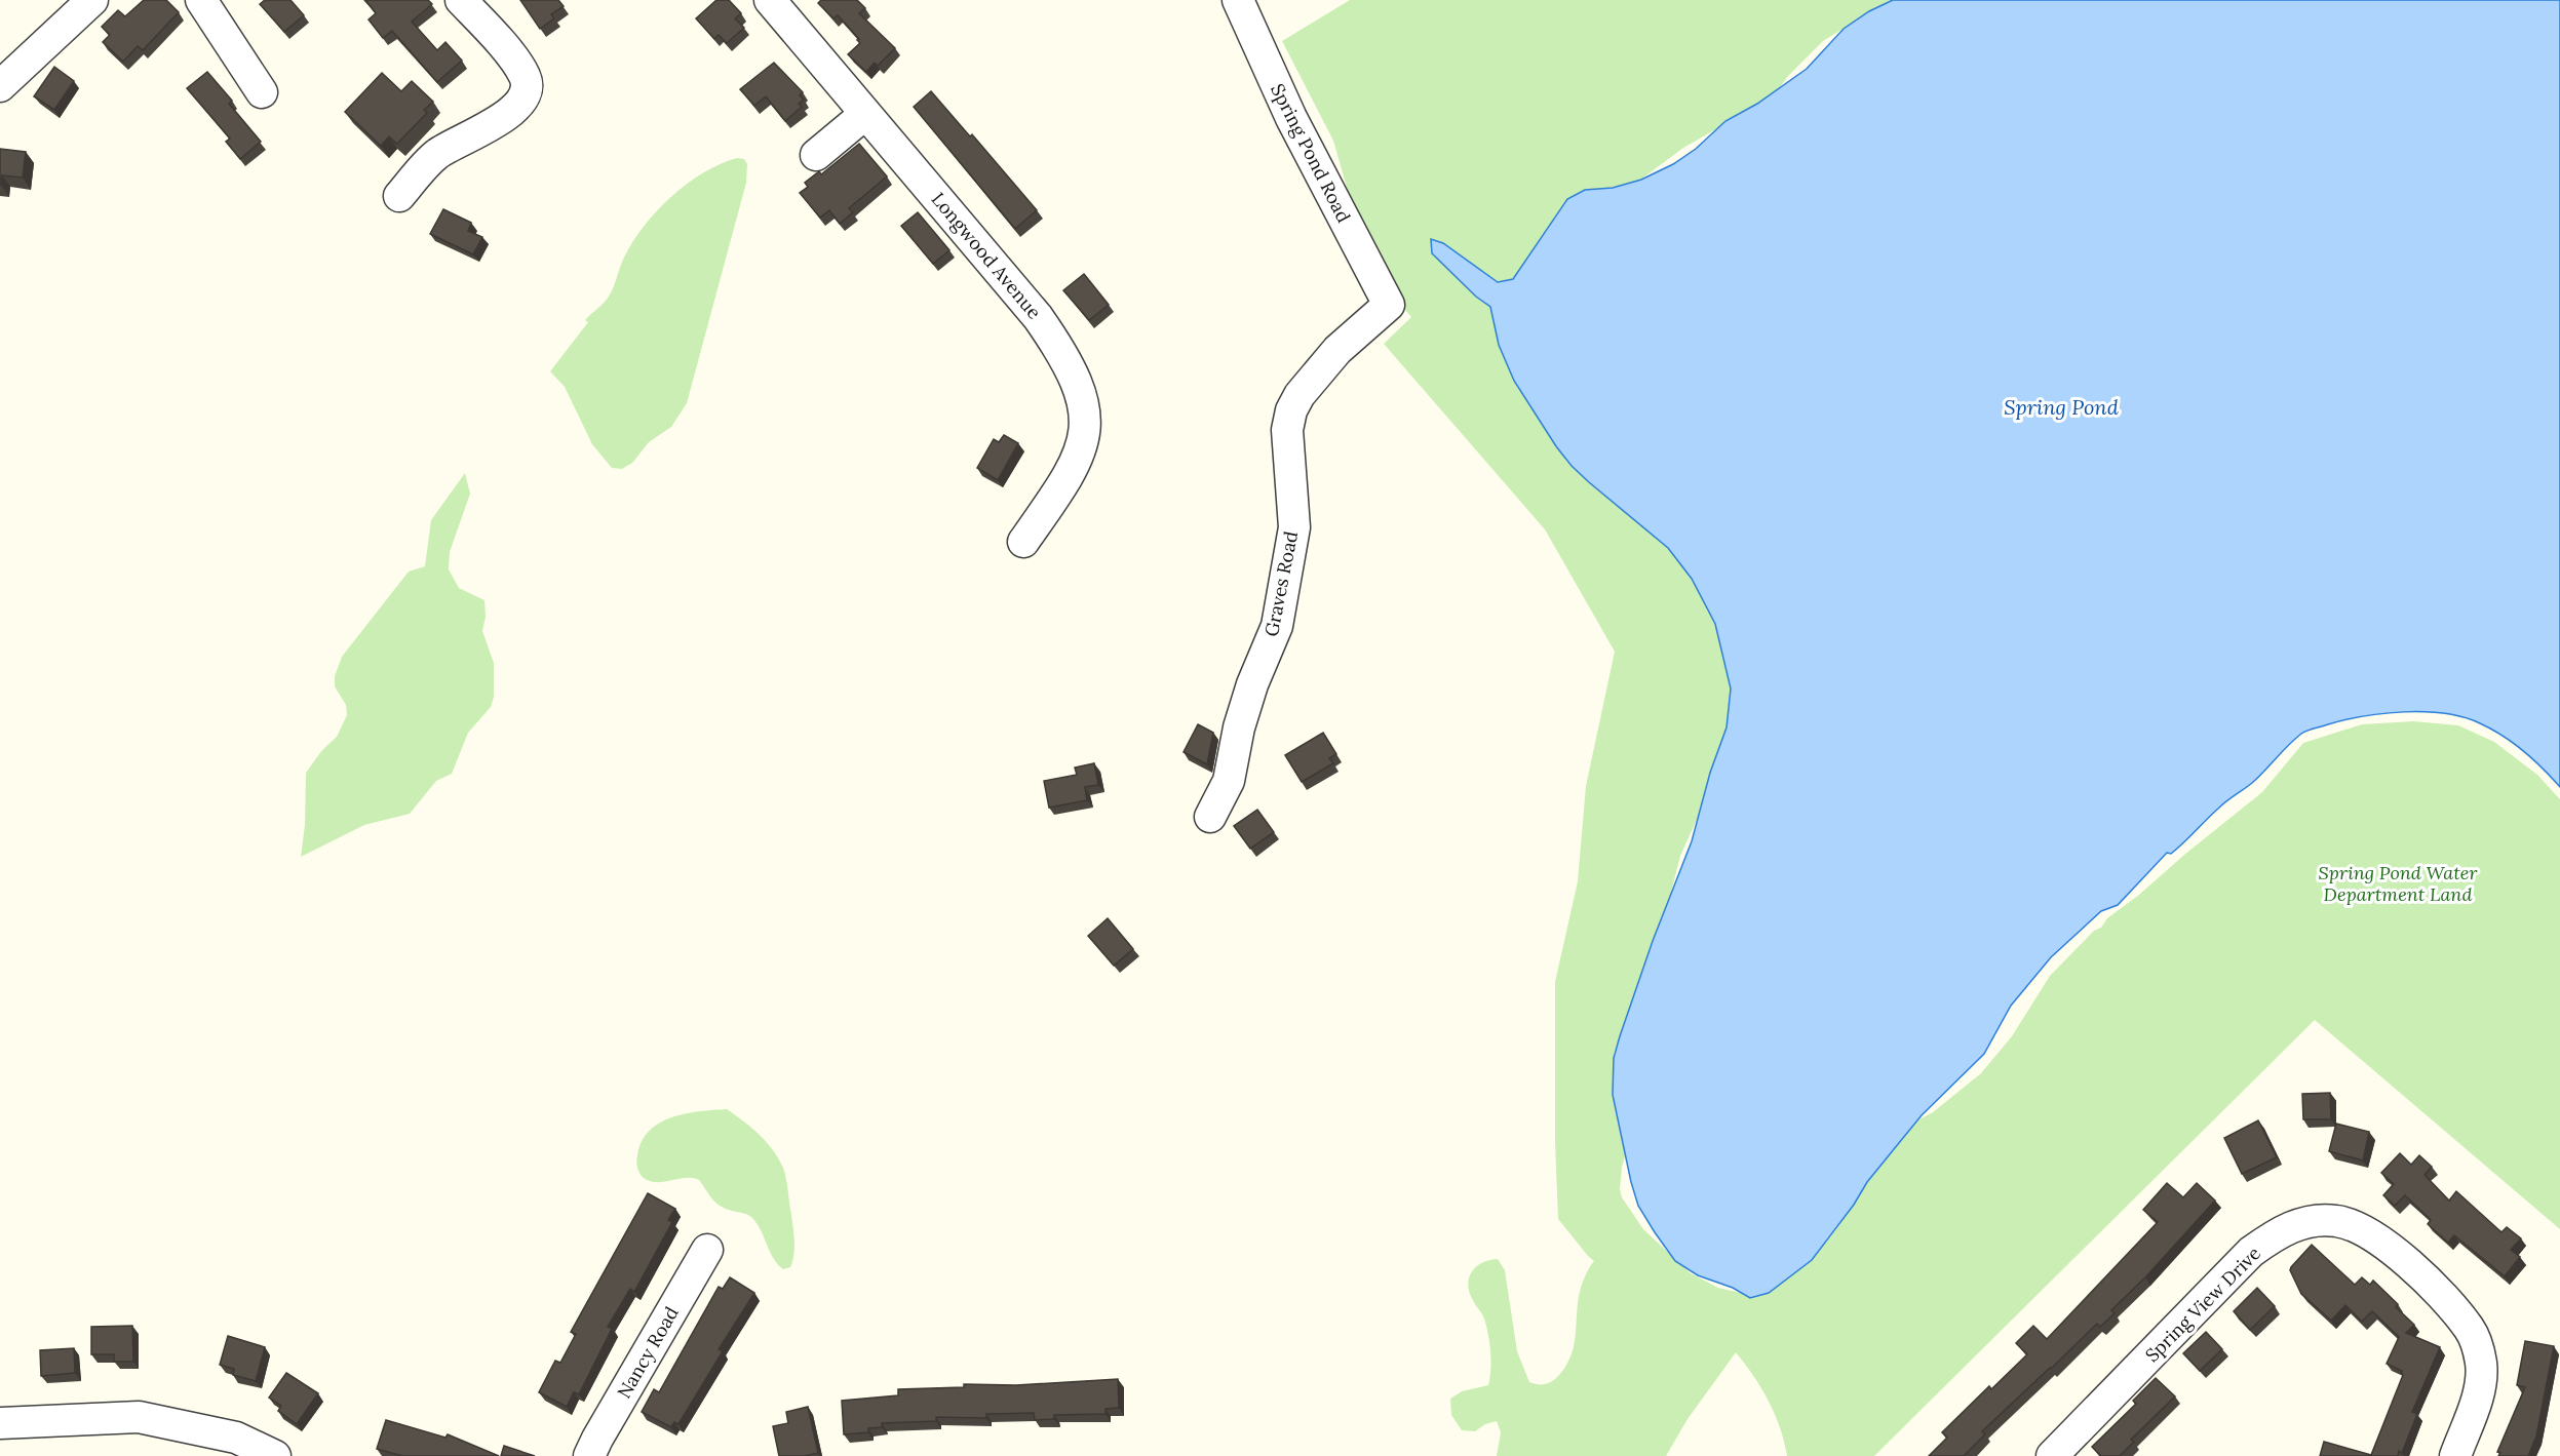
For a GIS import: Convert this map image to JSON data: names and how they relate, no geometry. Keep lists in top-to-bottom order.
{
  "streets": {
    "street": [
      "Spring Pond Road",
      "Longwood Avenue",
      "Graves Road",
      "Spring View Drive",
      "Nancy Road"
    ]
  },
  "crossings": [
    ["Spring Pond Road", "Graves Road"]
  ],
  "water": ["Spring Pond"],
  "parks": ["Spring Pond Water Department Land"]
}
